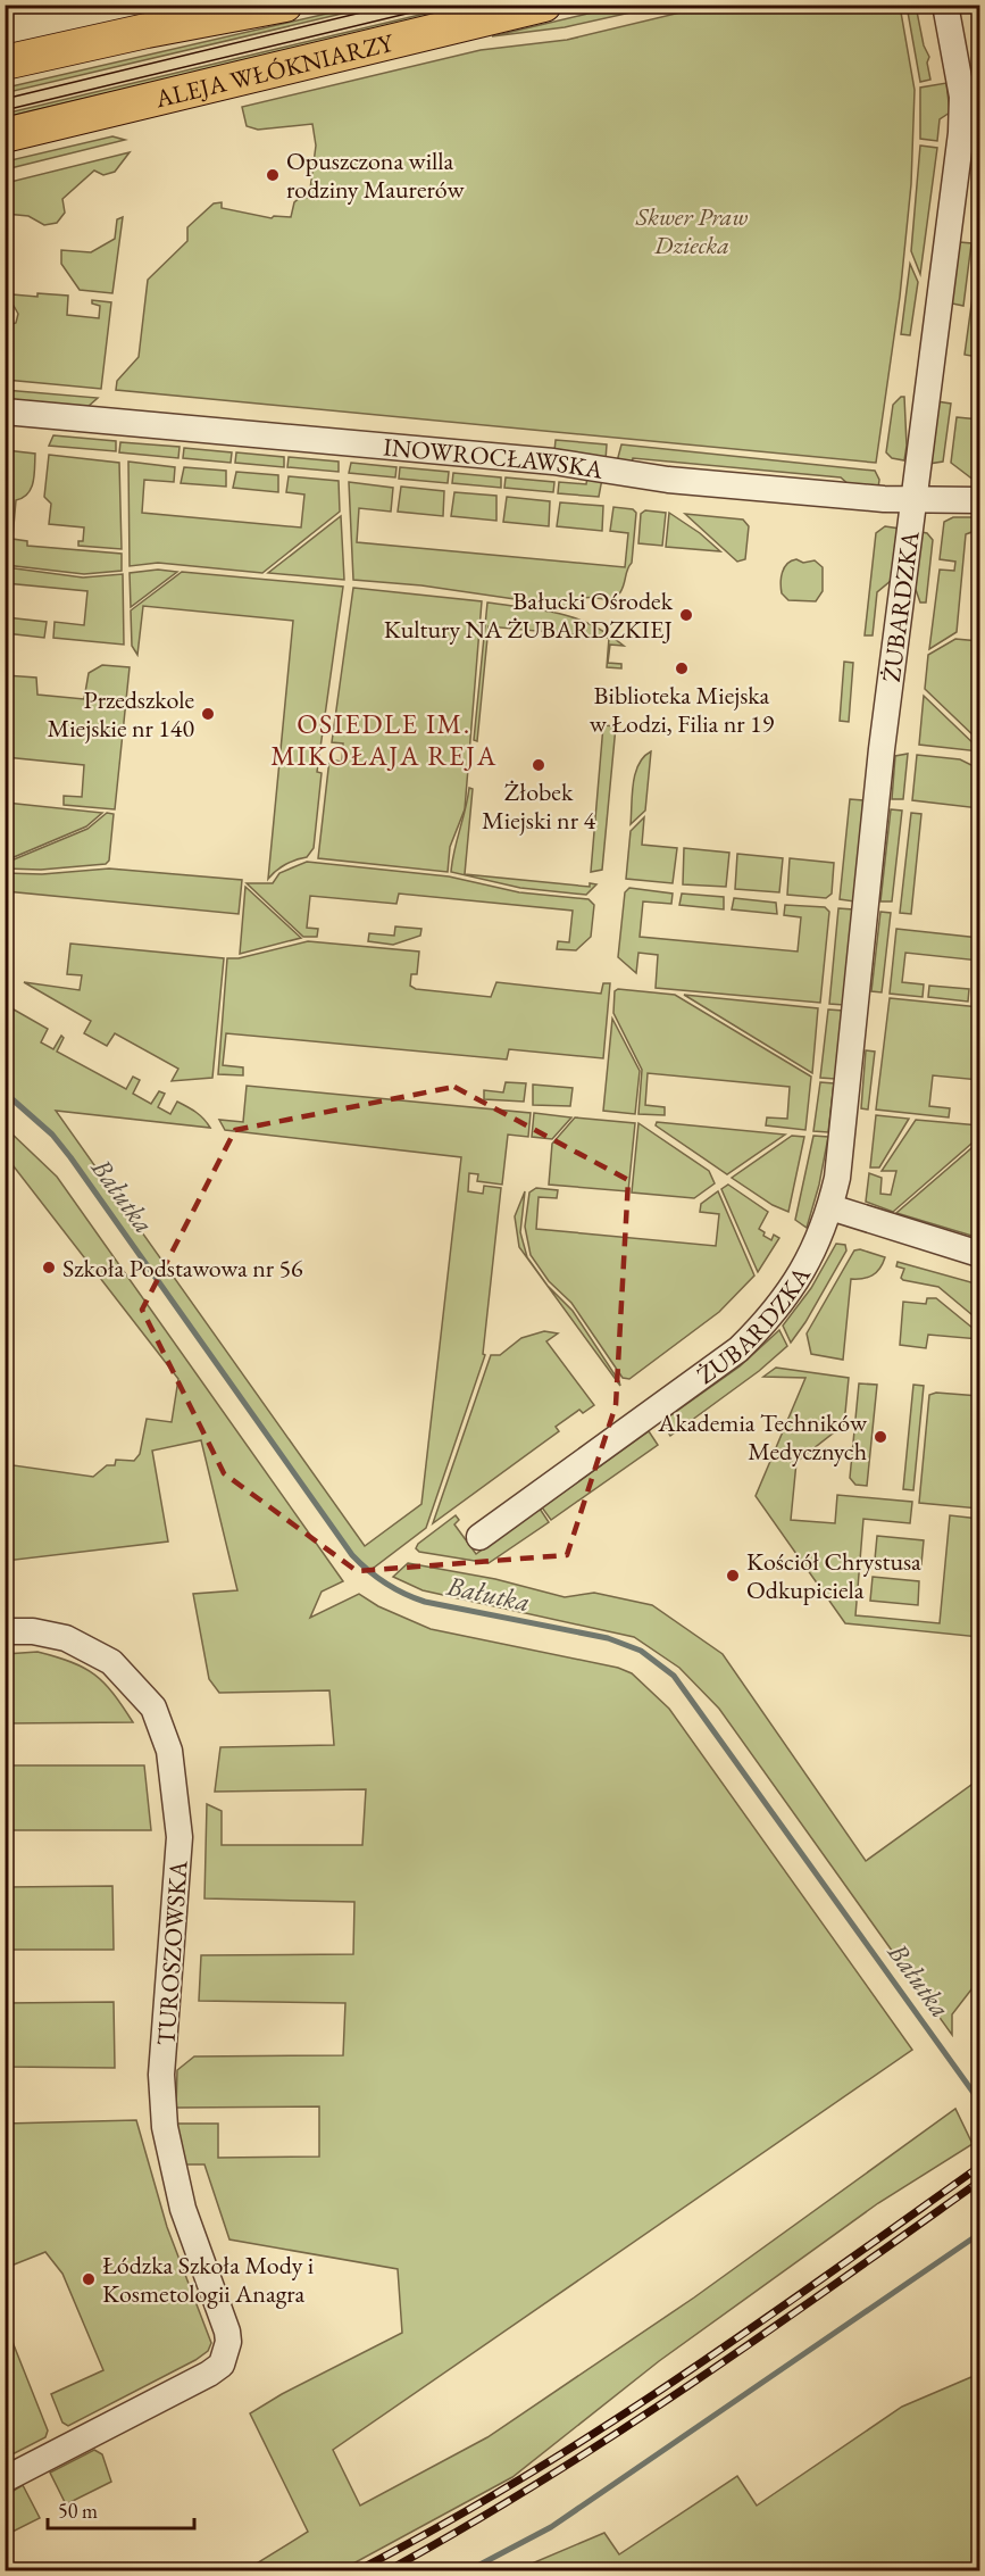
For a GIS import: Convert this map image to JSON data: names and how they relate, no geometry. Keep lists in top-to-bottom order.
{
  "streets": {
    "main road": ["ALEJA WŁÓKNIARZY"],
    "street": ["INOWROCŁAWSKA", "ŻUBARDZKA", "TUROSZOWSKA"]
  },
  "crossings": [
    ["INOWROCŁAWSKA", "ŻUBARDZKA"]
  ],
  "districts": ["OSIEDLE IM. MIKOŁAJA REJA"],
  "water": ["Bałutka"],
  "parks": ["Skwer Praw Dziecka"],
  "places": [
    "Opuszczona willa rodziny Maurerów",
    "Bałucki Ośrodek Kultury NA ŻUBARDZKIEJ",
    "Biblioteka Miejska w Łodzi, Filia nr 19",
    "Przedszkole Miejskie nr 140",
    "Żłobek Miejski nr 4",
    "Szkoła Podstawowa nr 56",
    "Akademia Techników Medycznych",
    "Kościół Chrystusa Odkupiciela",
    "Łódzka Szkoła Mody i Kosmetologii Anagra"
  ],
  "scale_bar": "50 m"
}
